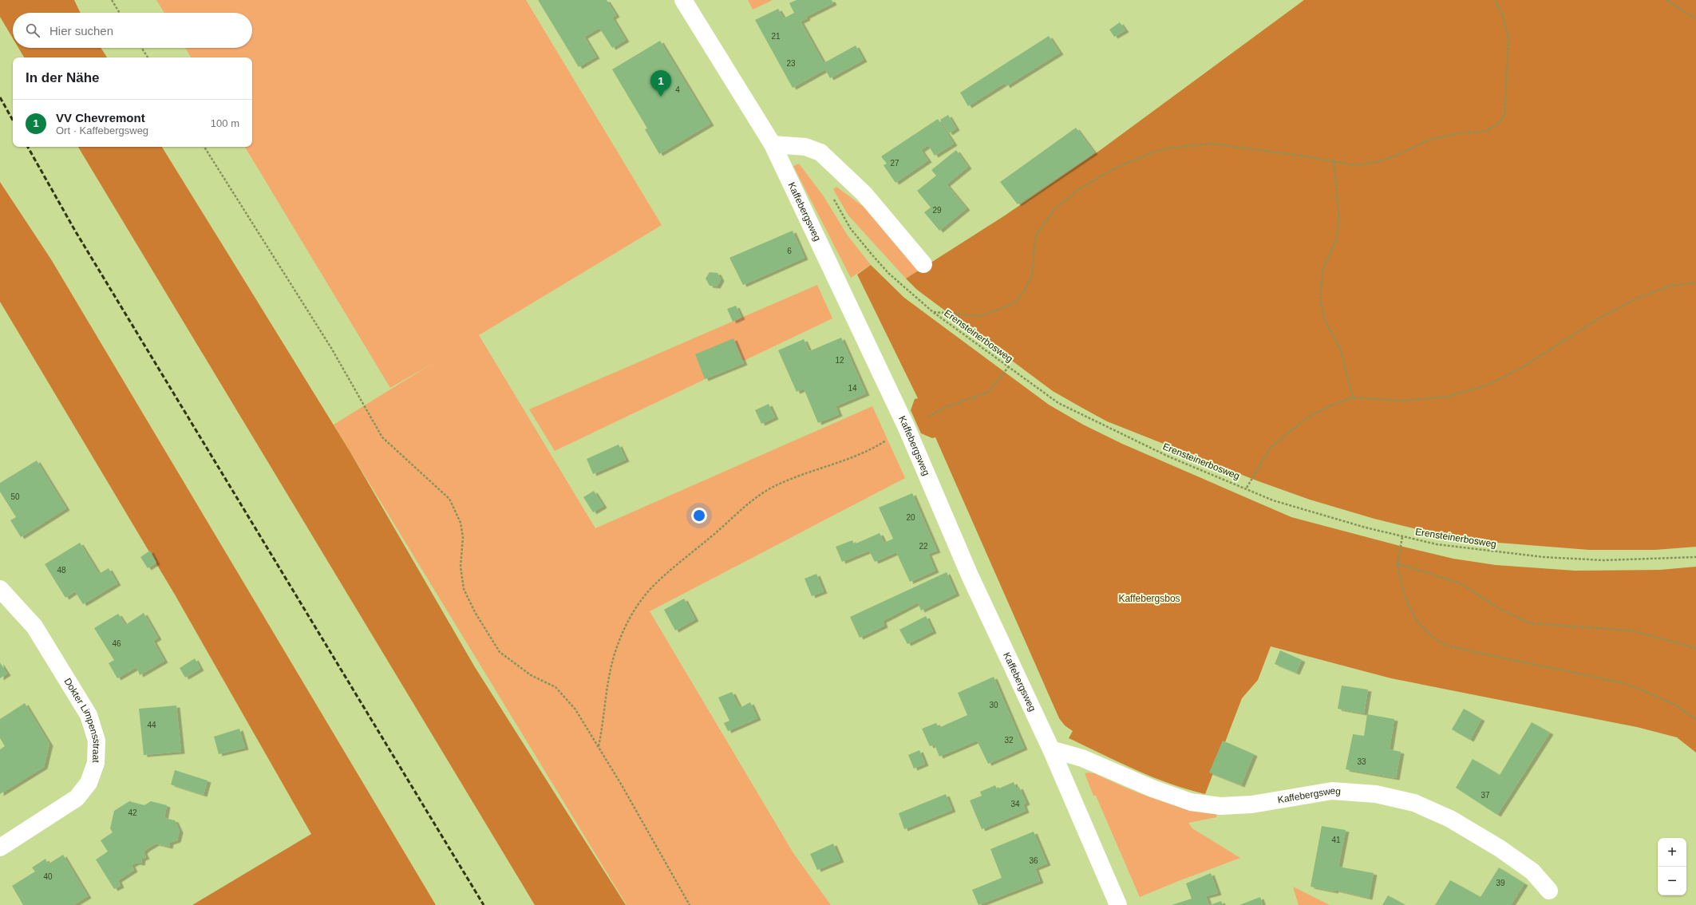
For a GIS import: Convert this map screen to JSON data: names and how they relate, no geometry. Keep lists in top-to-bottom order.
{
  "streets": {
    "street": ["Kaffebergsweg", "Dokter Limpensstraat"],
    "path": ["Erensteinerbosweg"]
  },
  "parks": ["Kaffebergsbos"],
  "house_numbers": [
    "21",
    "23",
    "4",
    "27",
    "29",
    "6",
    "12",
    "14",
    "50",
    "20",
    "22",
    "48",
    "46",
    "30",
    "44",
    "32",
    "33",
    "37",
    "34",
    "42",
    "41",
    "36",
    "40",
    "39"
  ],
  "page": {
    "search": "Hier suchen",
    "heading": "In der Nähe",
    "pins": "1",
    "list": [
      {
        "mark": "1",
        "name": "VV Chevremont",
        "note": "Ort · Kaffebergsweg",
        "value": "100 m"
      }
    ],
    "map_buttons": ["+", "−"]
  }
}
